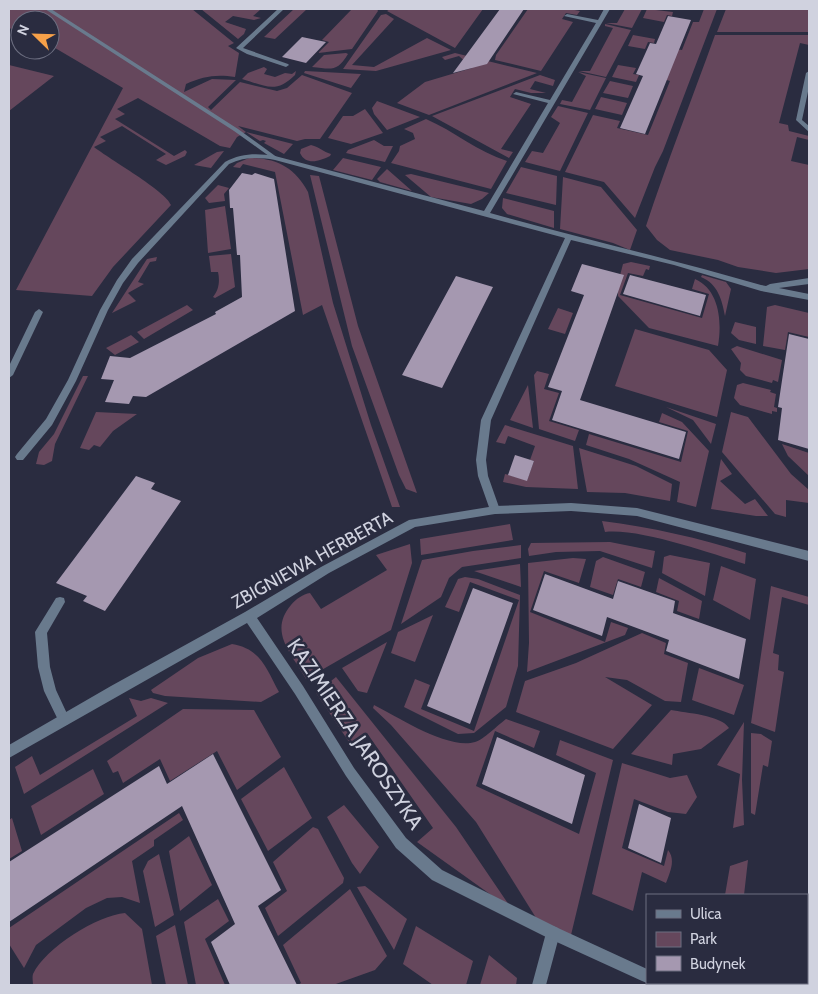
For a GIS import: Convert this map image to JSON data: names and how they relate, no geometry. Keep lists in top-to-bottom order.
{
  "streets": {
    "street": ["ZBIGNIEWA HERBERTA", "KAZIMIERZA JAROSZYKA"]
  },
  "crossings": [
    ["ZBIGNIEWA HERBERTA", "KAZIMIERZA JAROSZYKA"]
  ],
  "legend": ["Ulica", "Park", "Budynek"],
  "north": "top left"
}
